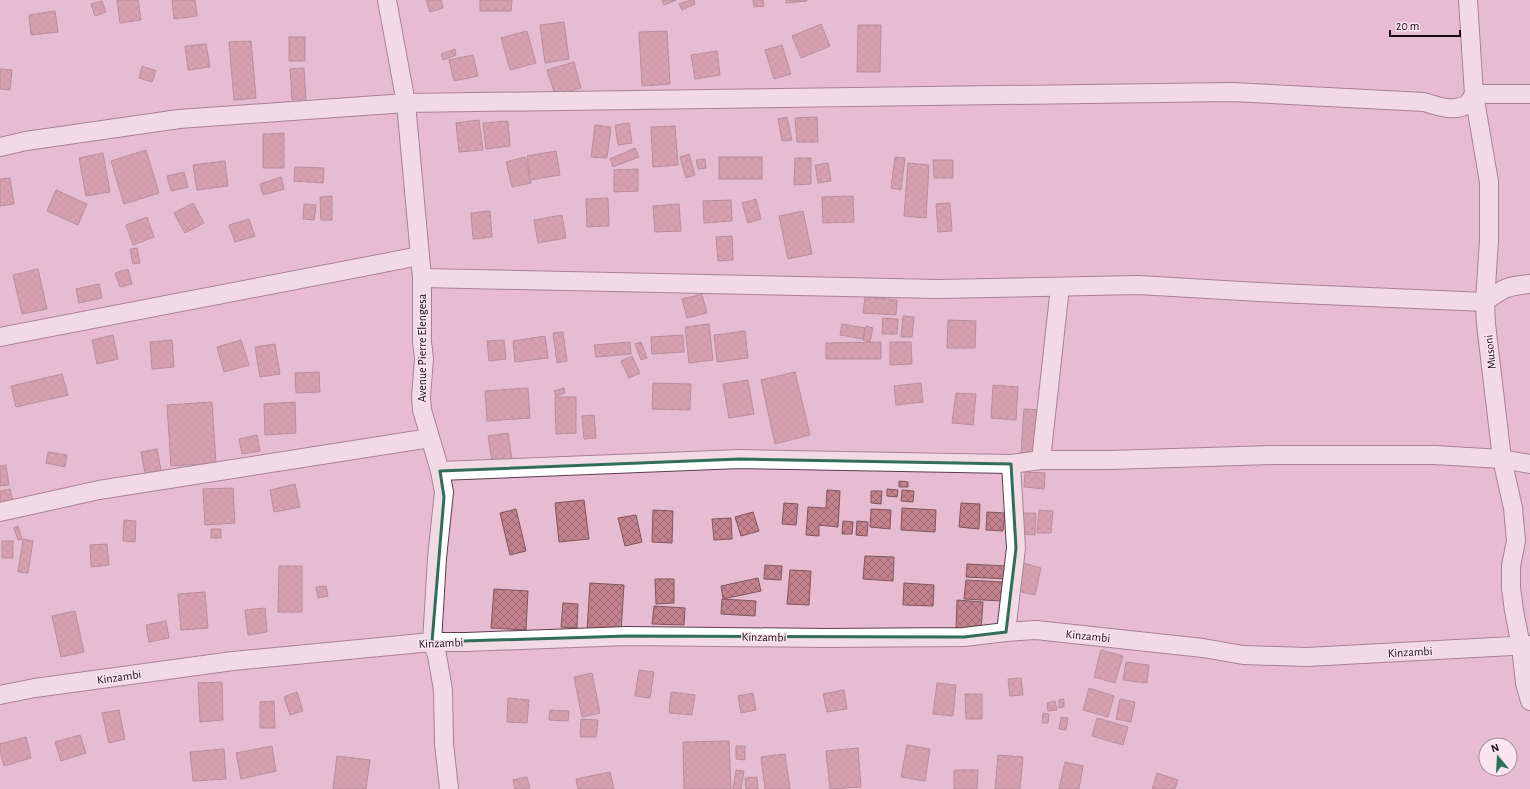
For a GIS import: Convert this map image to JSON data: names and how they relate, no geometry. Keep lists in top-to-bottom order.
{
  "streets": {
    "street": ["Avenue Pierre Elengesa", "Musoni", "Kinzambi"]
  },
  "crossings": [
    ["Avenue Pierre Elengesa", "Kinzambi"],
    ["Musoni", "Kinzambi"]
  ],
  "scale_bar": "20 m",
  "north": "top"
}
